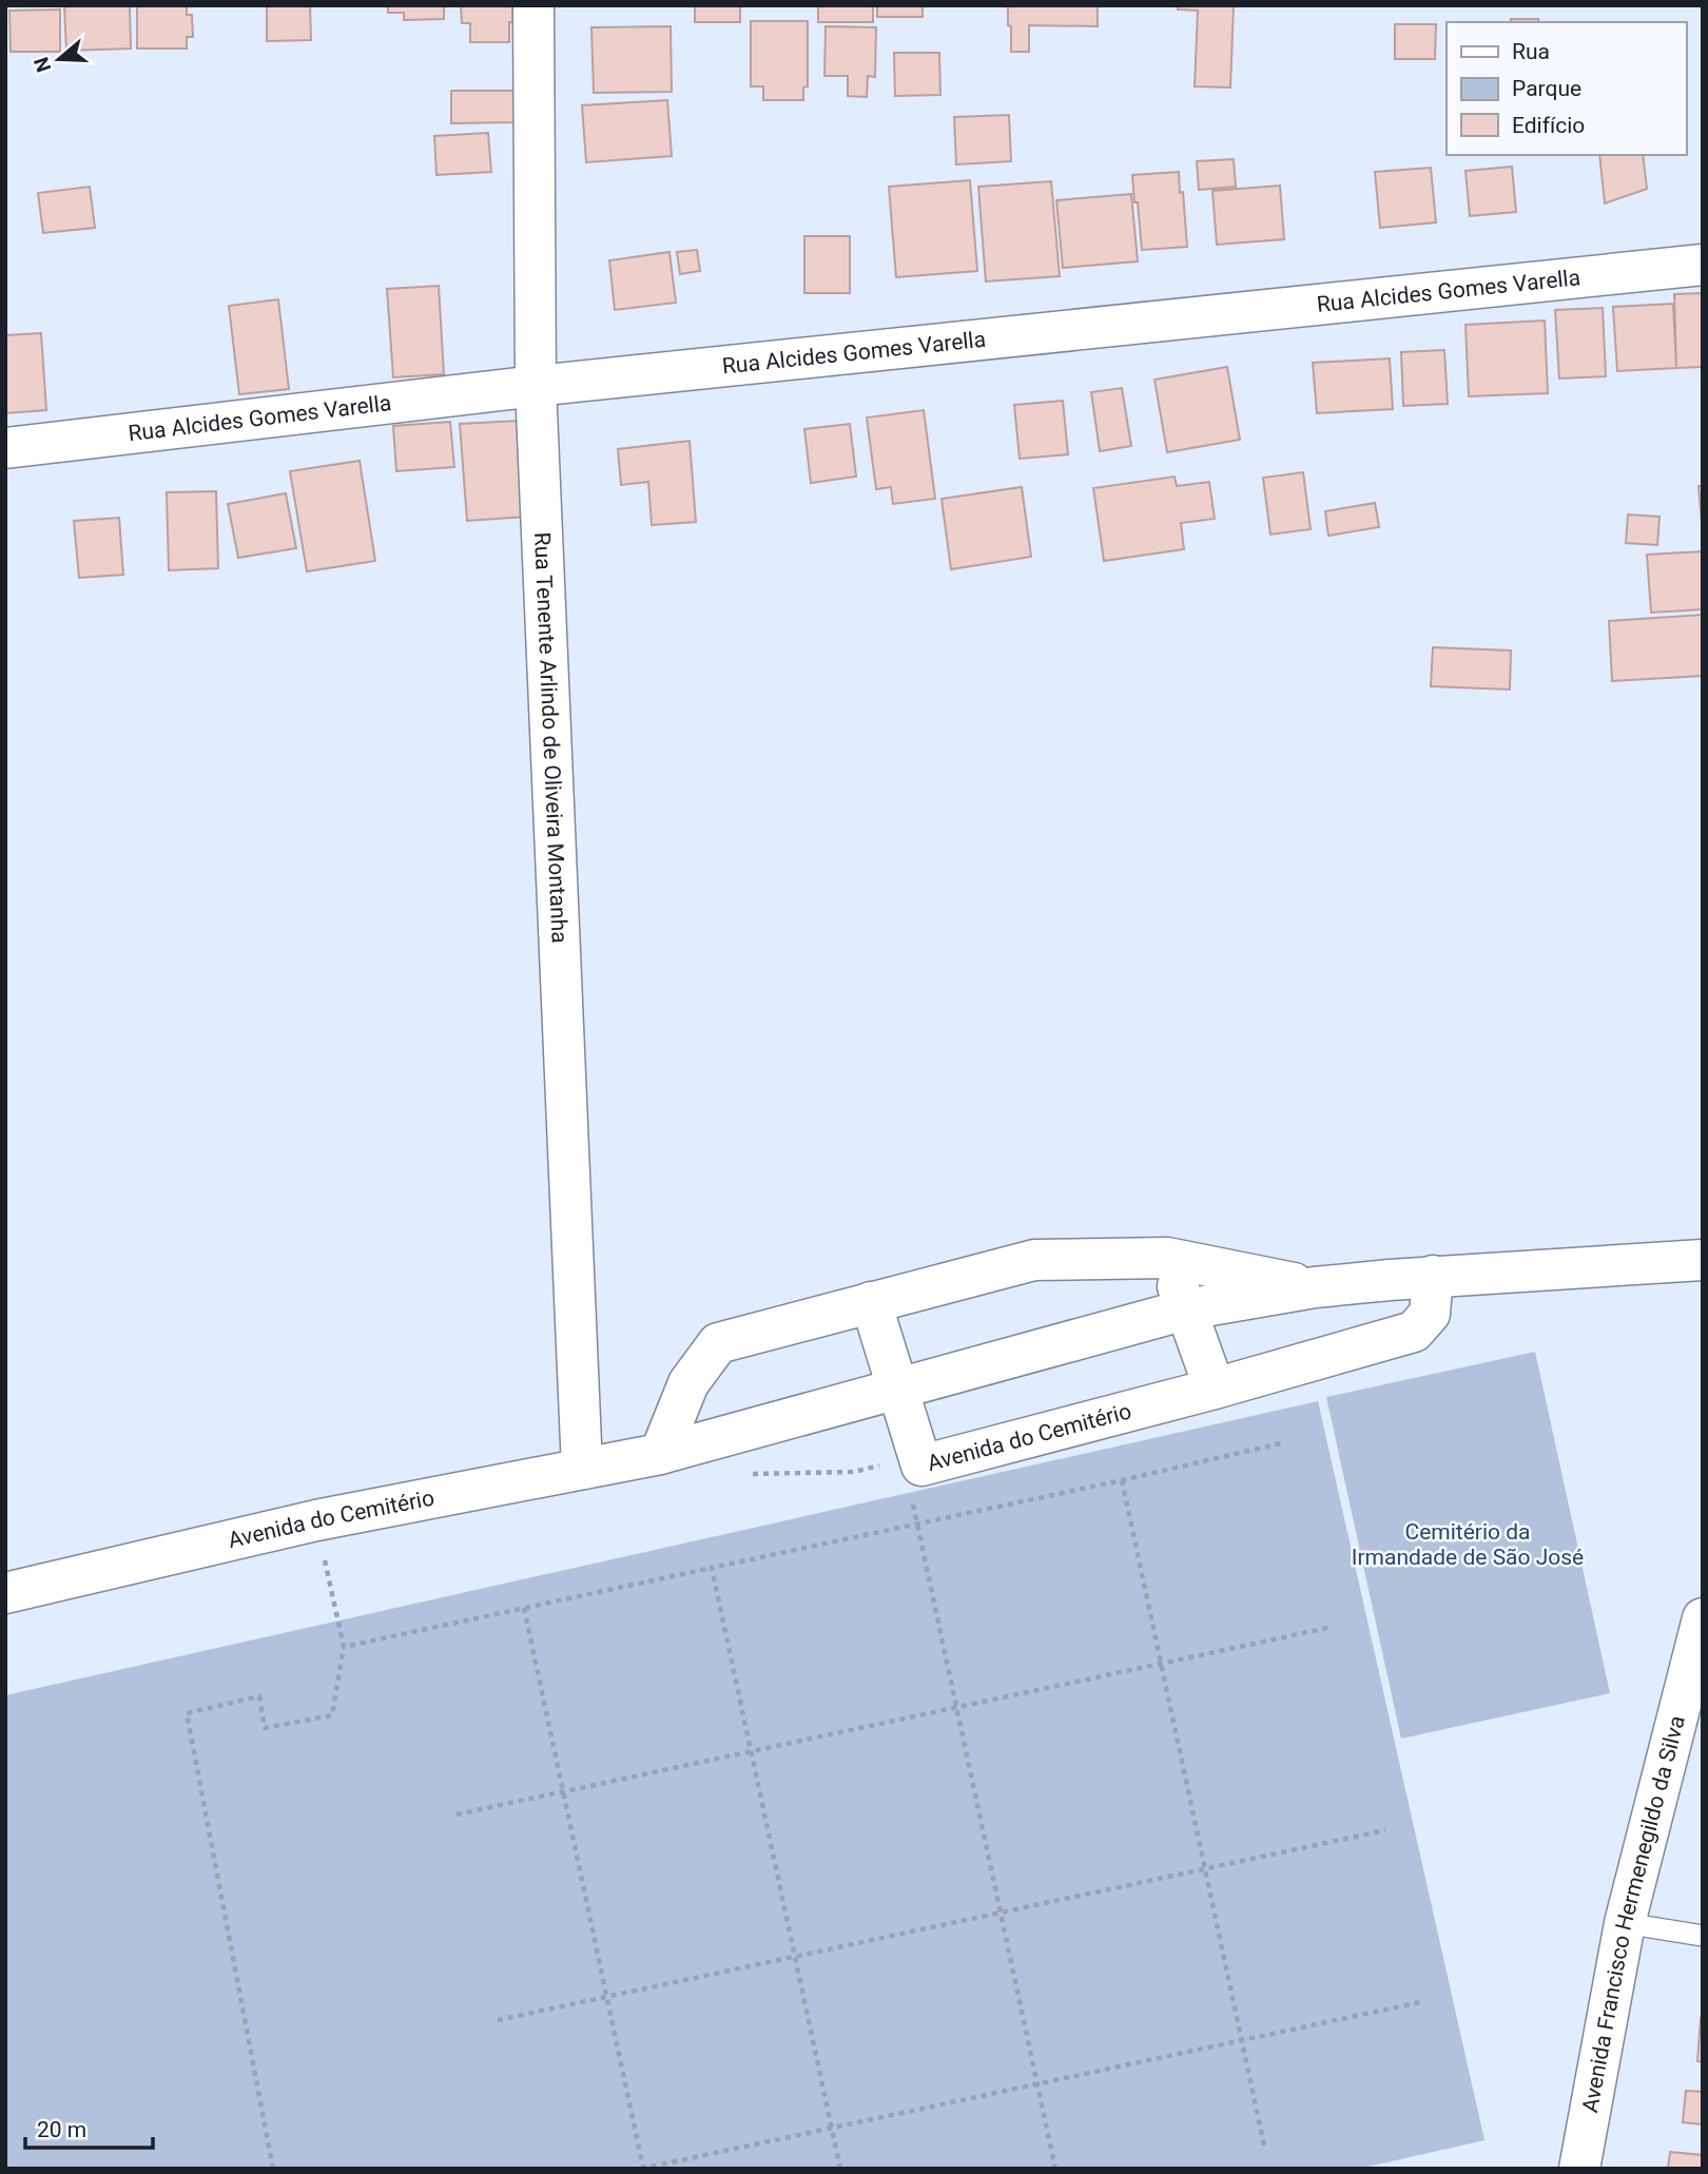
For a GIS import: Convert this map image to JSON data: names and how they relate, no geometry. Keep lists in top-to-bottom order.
{
  "streets": {
    "street": [
      "Rua Alcides Gomes Varella",
      "Rua Tenente Arlindo de Oliveira Montanha",
      "Avenida do Cemitério",
      "Avenida Francisco Hermenegildo da Silva"
    ]
  },
  "crossings": [
    ["Rua Alcides Gomes Varella", "Rua Tenente Arlindo de Oliveira Montanha"],
    ["Rua Tenente Arlindo de Oliveira Montanha", "Avenida do Cemitério"]
  ],
  "parks": ["Cemitério da Irmandade de São José"],
  "legend": ["Rua", "Parque", "Edifício"],
  "scale_bar": "20 m",
  "north": "left"
}
